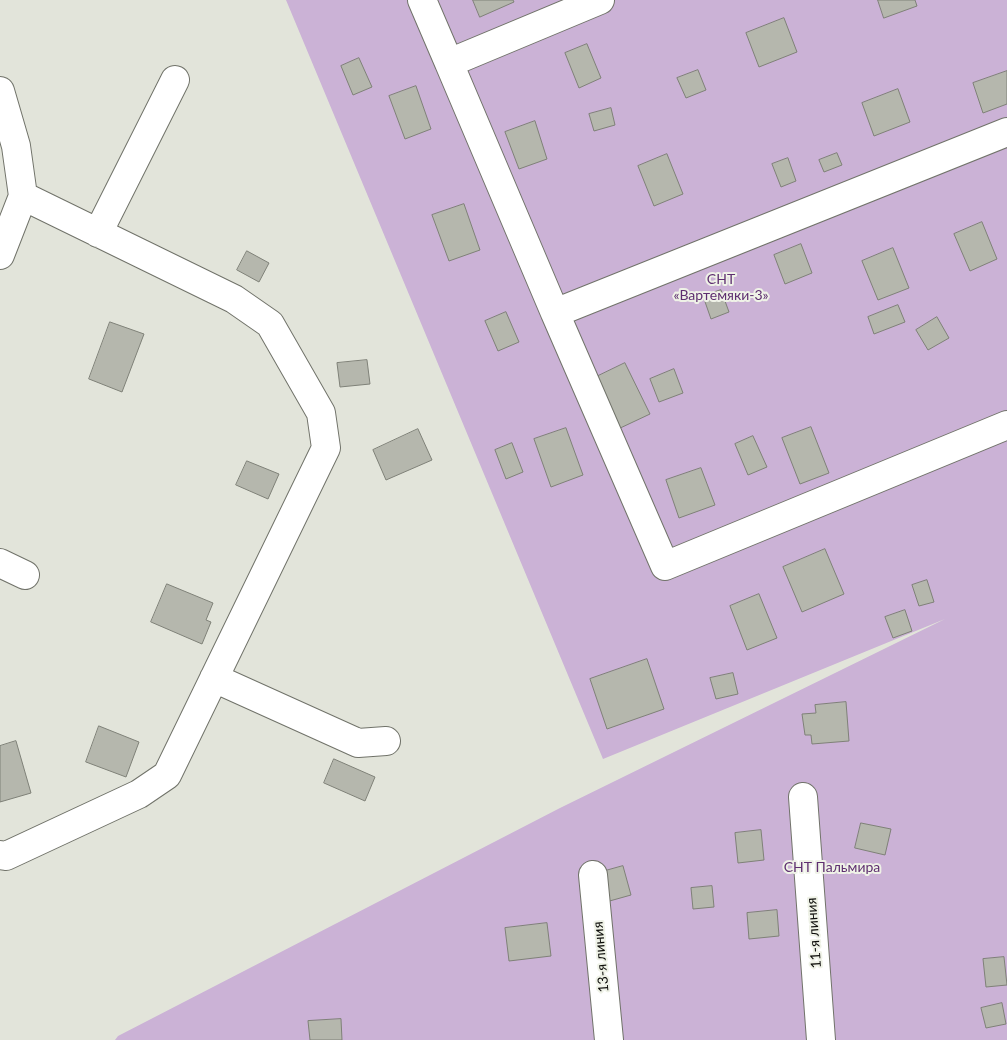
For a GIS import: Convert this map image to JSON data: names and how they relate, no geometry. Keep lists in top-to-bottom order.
{
  "streets": {
    "street": ["11-я линия", "13-я линия"]
  },
  "parks": ["СНТ «Вартемяки-3»", "СНТ Пальмира"]
}
